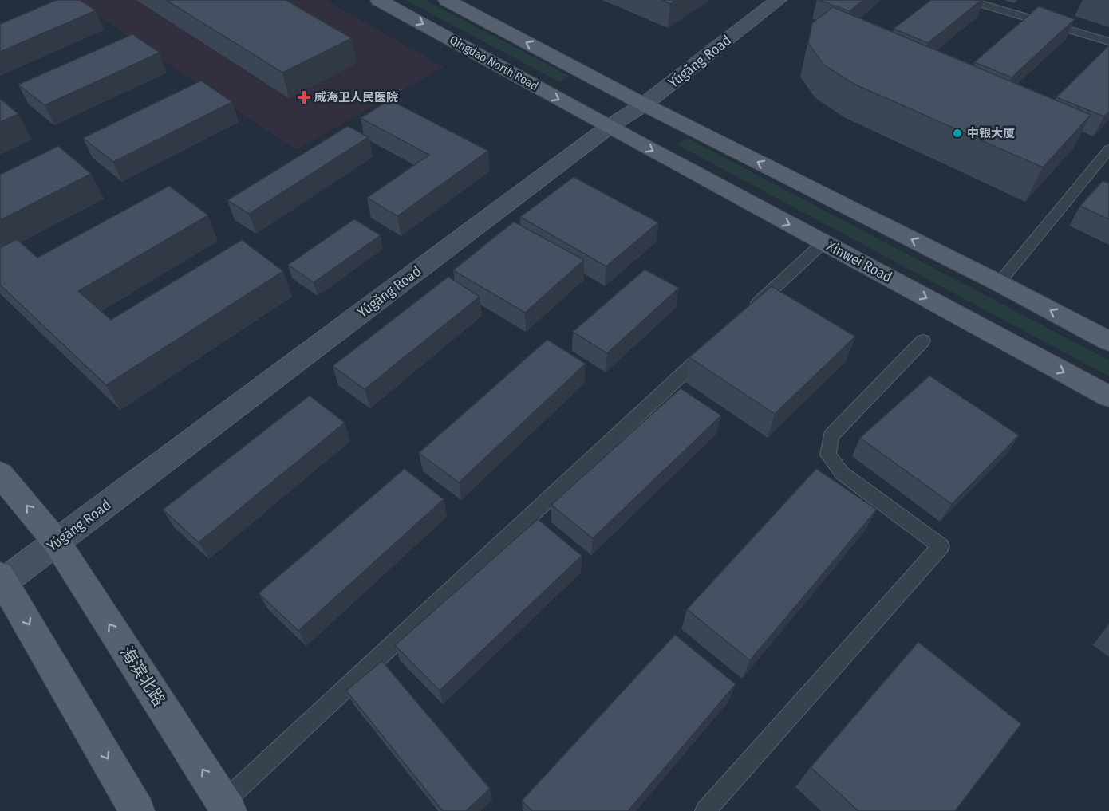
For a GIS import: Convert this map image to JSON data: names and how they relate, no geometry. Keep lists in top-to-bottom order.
{
  "streets": {
    "main road": ["Qingdao North Road", "Xinwei Road", "海滨北路"],
    "street": ["Yúgǎng Road"]
  },
  "crossings": [
    ["Yúgǎng Road", "Qingdao North Road"],
    ["Yúgǎng Road", "Xinwei Road"],
    ["Yúgǎng Road", "海滨北路"],
    ["Qingdao North Road", "Xinwei Road"]
  ],
  "places": {
    "health": ["威海卫人民医院"],
    "other": ["中银大厦"]
  }
}
